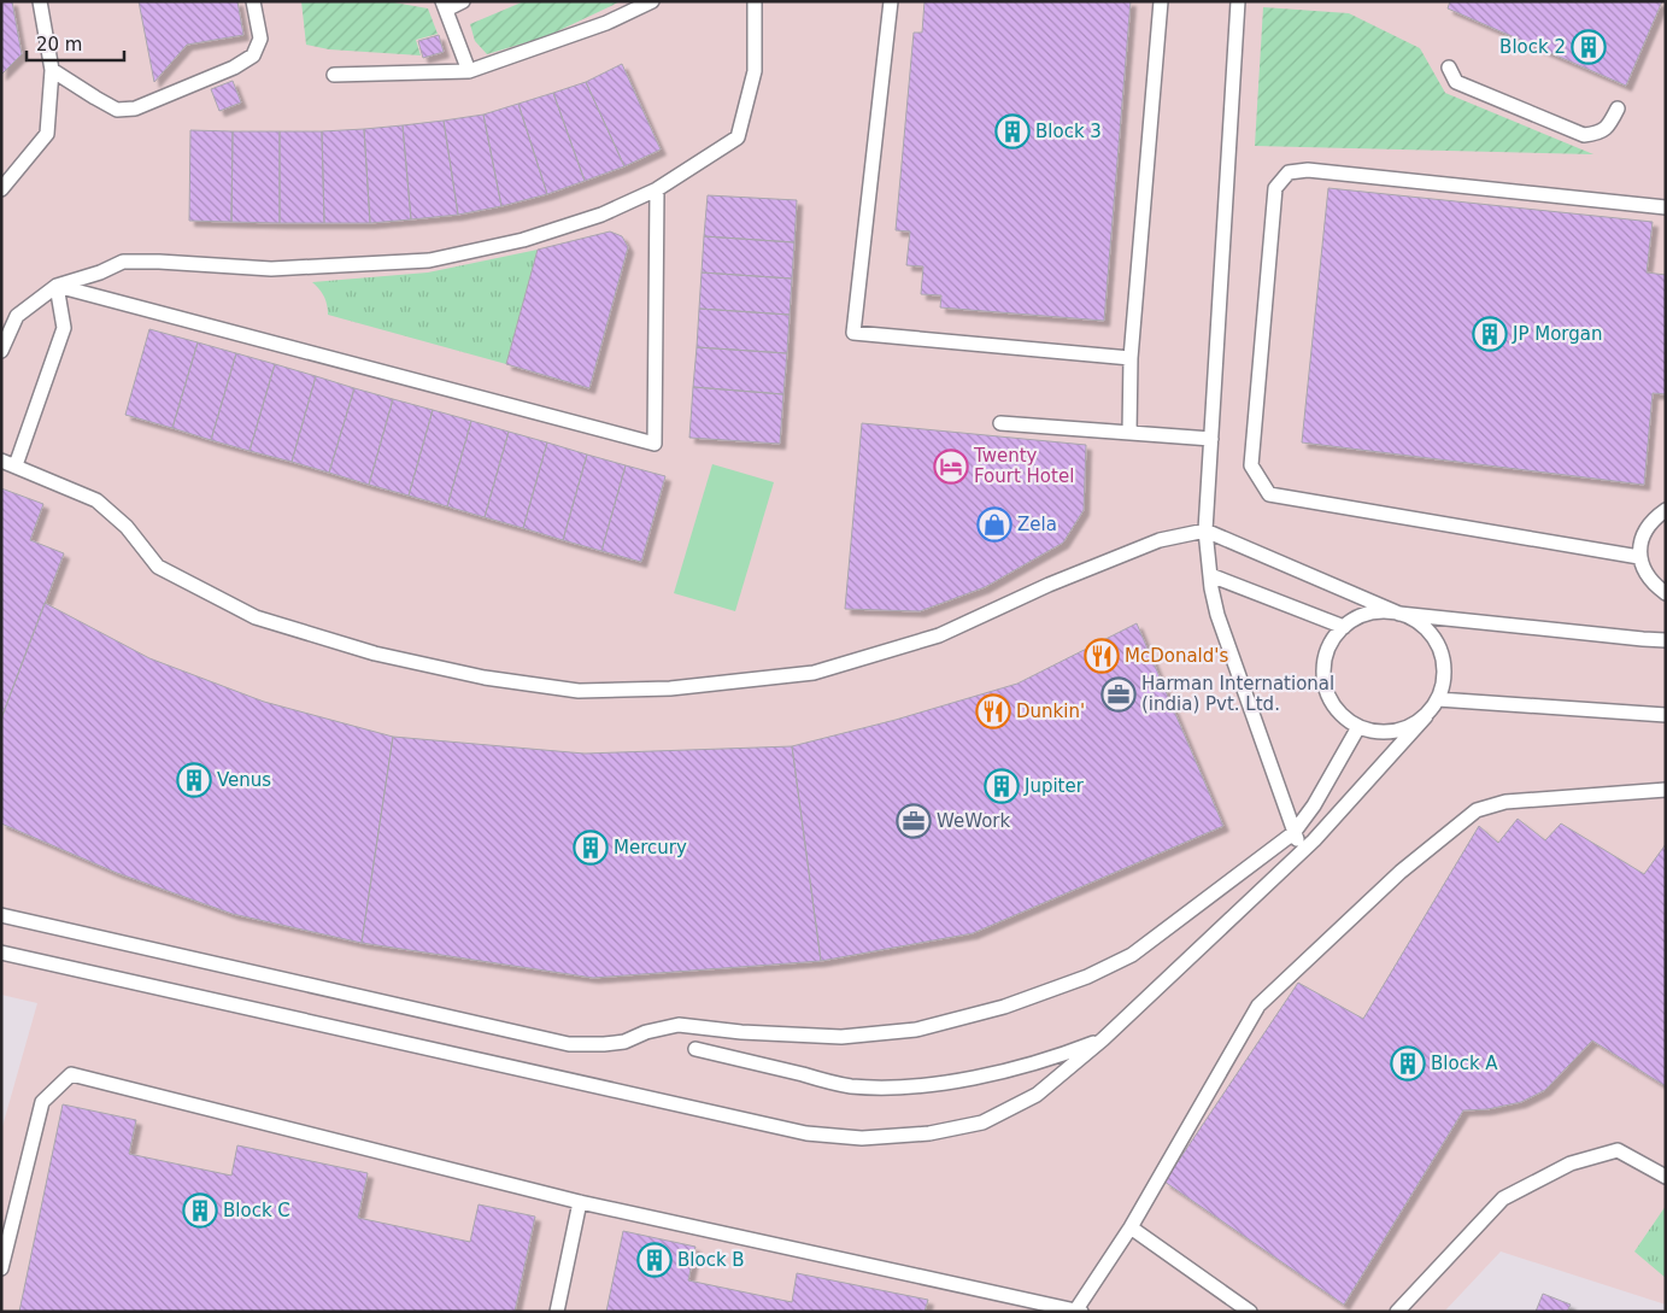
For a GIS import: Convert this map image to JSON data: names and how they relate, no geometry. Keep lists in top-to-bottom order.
{
  "places": {
    "building": [
      "Block 2",
      "Block 3",
      "JP Morgan",
      "Venus",
      "Jupiter",
      "Mercury",
      "Block A",
      "Block C",
      "Block B"
    ],
    "hotel": ["Twenty Fourt Hotel"],
    "shop": ["Zela"],
    "restaurant": ["McDonald's", "Dunkin'"],
    "office": ["Harman International (india) Pvt. Ltd.", "WeWork"]
  },
  "scale_bar": "20 m"
}
